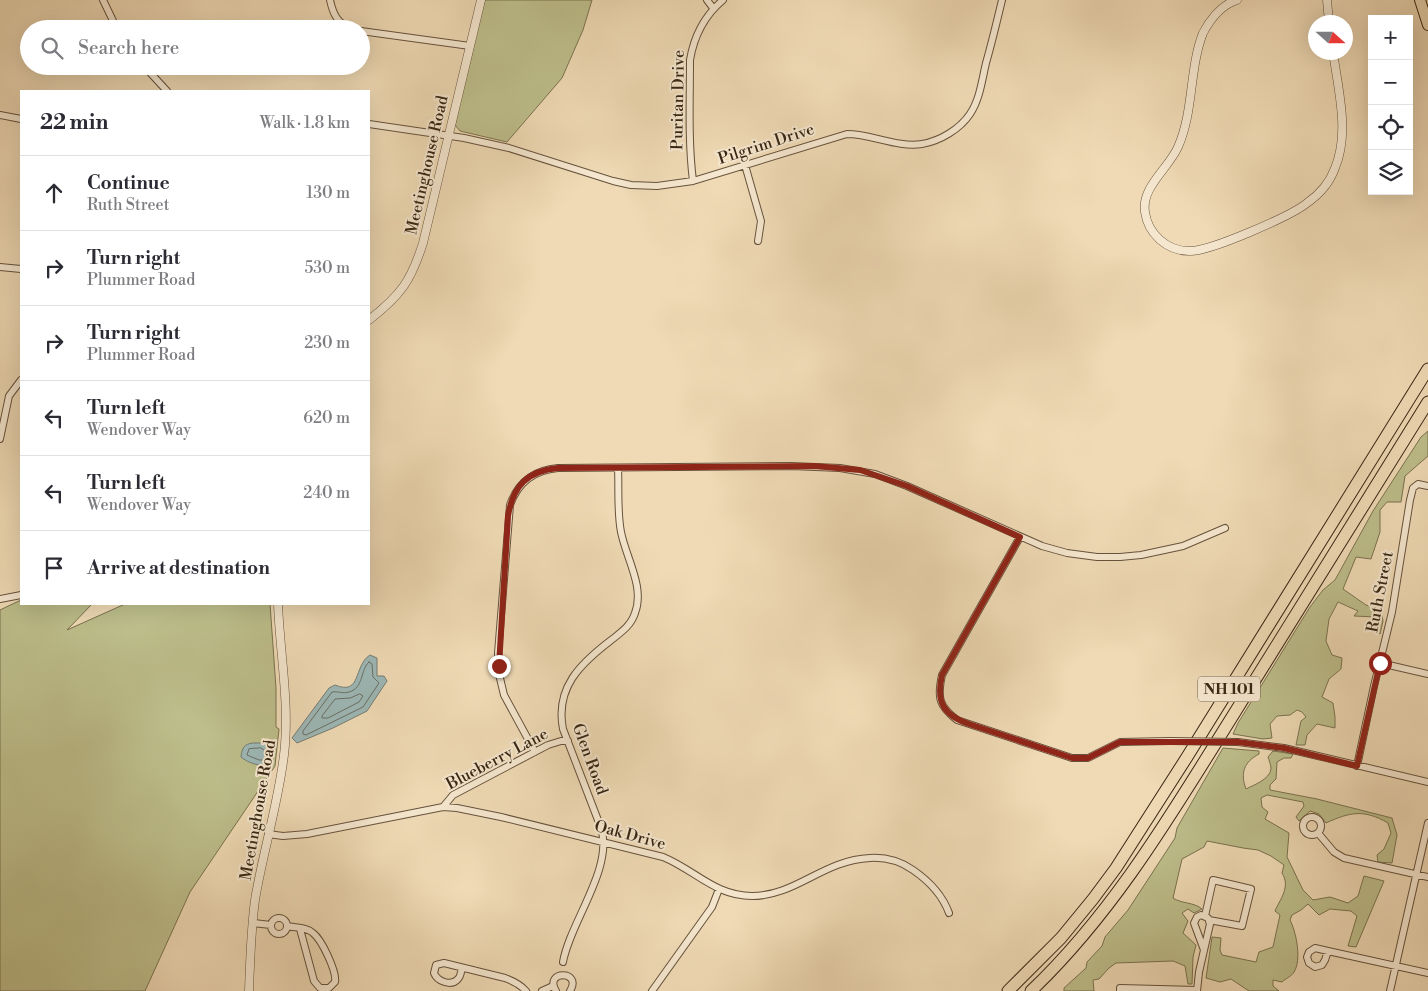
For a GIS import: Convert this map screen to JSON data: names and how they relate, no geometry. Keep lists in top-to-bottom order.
{
  "streets": {
    "highway": ["NH 101"],
    "street": [
      "Puritan Drive",
      "Pilgrim Drive",
      "Meetinghouse Road",
      "Ruth Street",
      "Blueberry Lane",
      "Glen Road",
      "Oak Drive"
    ]
  },
  "crossings": [
    ["Puritan Drive", "Pilgrim Drive"],
    ["Pilgrim Drive", "Meetinghouse Road"],
    ["Meetinghouse Road", "Oak Drive"],
    ["Blueberry Lane", "Glen Road"],
    ["Blueberry Lane", "Oak Drive"],
    ["Glen Road", "Oak Drive"]
  ],
  "north": "right",
  "page": {
    "map_buttons": ["+", "−"],
    "search": "Search here",
    "heading": ["22 min", "Walk · 1.8 km"],
    "list": [
      ["Continue", "Ruth Street", "130 m"],
      ["Turn right", "Plummer Road", "530 m"],
      ["Turn right", "Plummer Road", "230 m"],
      ["Turn left", "Wendover Way", "620 m"],
      ["Turn left", "Wendover Way", "240 m"],
      "Arrive at destination"
    ]
  }
}
